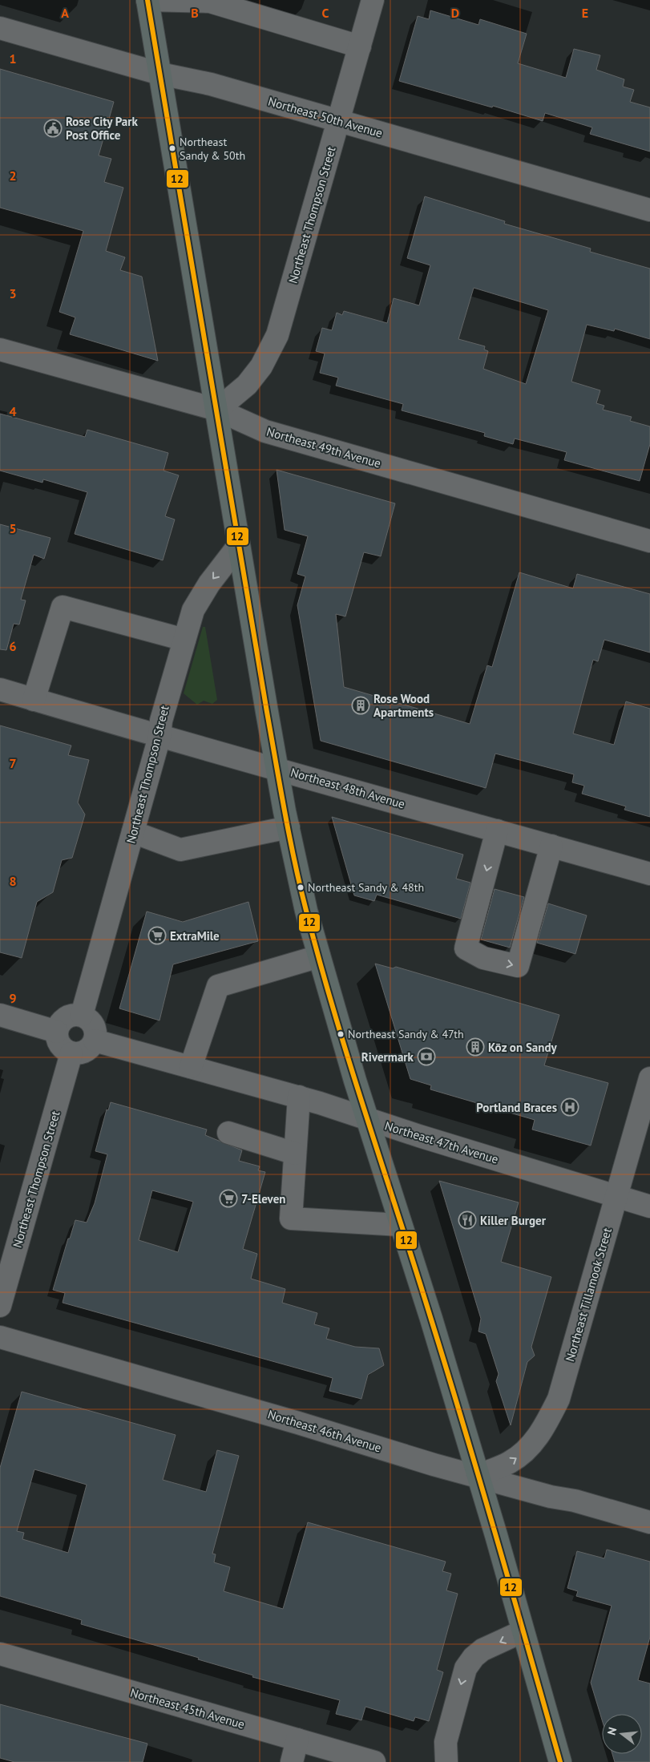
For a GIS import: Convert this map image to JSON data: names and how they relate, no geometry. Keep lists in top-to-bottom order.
{
  "streets": {
    "street": [
      "Northeast 50th Avenue",
      "Northeast Thompson Street",
      "Northeast 49th Avenue",
      "Northeast 48th Avenue",
      "Northeast 47th Avenue",
      "Northeast Tillamook Street",
      "Northeast 46th Avenue",
      "Northeast 45th Avenue"
    ]
  },
  "crossings": [
    ["Northeast 50th Avenue", "Northeast Thompson Street"],
    ["Northeast Thompson Street", "Northeast 49th Avenue"],
    ["Northeast Thompson Street", "Northeast 48th Avenue"],
    ["Northeast Thompson Street", "Northeast 47th Avenue"],
    ["Northeast 47th Avenue", "Northeast Tillamook Street"],
    ["Northeast Tillamook Street", "Northeast 46th Avenue"]
  ],
  "one_way": ["Northeast Tillamook Street"],
  "places": {
    "public building": ["Rose City Park Post Office"],
    "other": ["Northeast Sandy & 50th", "Northeast Sandy & 48th", "Northeast Sandy & 47th"],
    "building": ["Rose Wood Apartments", "Kōz on Sandy"],
    "supermarket": ["ExtraMile", "7-Eleven"],
    "bank": ["Rivermark"],
    "hospital": ["Portland Braces"],
    "restaurant": ["Killer Burger"]
  },
  "lines": ["transit line 12"],
  "north": "left",
  "grid": {
    "columns": [
      "A",
      "B",
      "C",
      "D",
      "E"
    ],
    "rows": [
      "1",
      "2",
      "3",
      "4",
      "5",
      "6",
      "7",
      "8",
      "9"
    ]
  }
}
